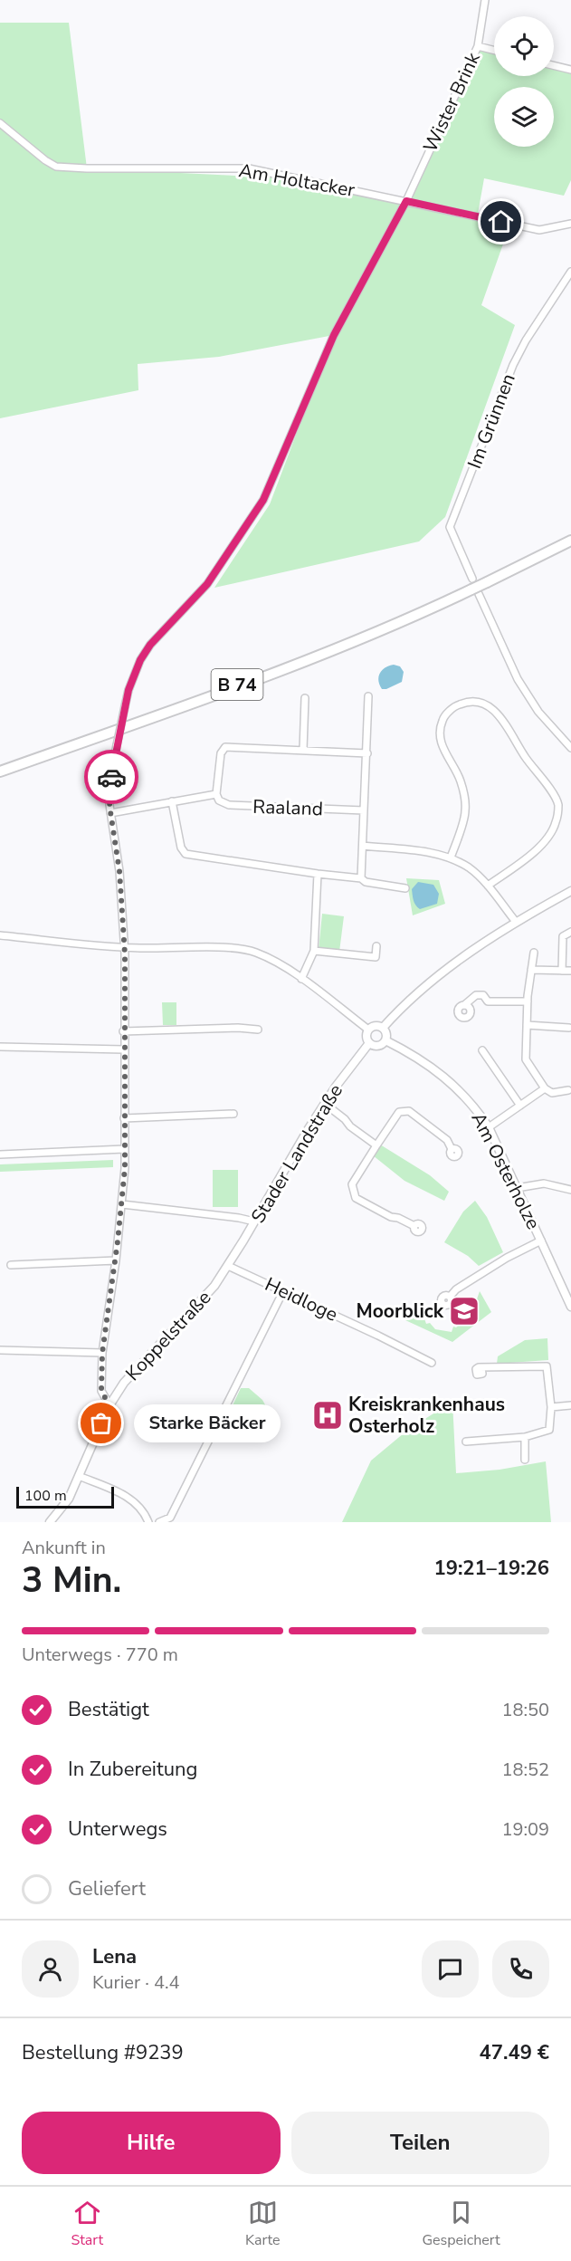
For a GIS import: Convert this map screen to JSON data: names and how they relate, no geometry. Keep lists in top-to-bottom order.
{
  "streets": {
    "main road": ["B 74"],
    "street": [
      "Wister Brink",
      "Am Holtacker",
      "Im Grünnen",
      "Raaland",
      "Stader Landstraße",
      "Am Osterholze",
      "Heidloge",
      "Koppelstraße"
    ]
  },
  "crossings": [
    ["Wister Brink", "Am Holtacker"],
    ["Wister Brink", "Koppelstraße"],
    ["Stader Landstraße", "Am Osterholze"],
    ["Stader Landstraße", "Heidloge"],
    ["Stader Landstraße", "Koppelstraße"],
    ["Heidloge", "Koppelstraße"]
  ],
  "places": {
    "school or university": ["Moorblick"],
    "hospital": ["Kreiskrankenhaus Osterholz"],
    "other": ["Starke Bäcker"]
  },
  "scale_bar": "100 m",
  "page": {
    "bubble": "Starke Bäcker",
    "scale": "100 m",
    "heading": ["3 Min.", "Ankunft in", "19:21–19:26"],
    "panel": [
      "Lena",
      "Kurier · 4.4",
      "Bestellung #9239",
      "47.49 €"
    ],
    "bar": "Unterwegs · 770 m",
    "list": [
      ["Bestätigt", "18:50"],
      ["In Zubereitung", "18:52"],
      ["Unterwegs", "19:09"],
      "Geliefert"
    ],
    "buttons": ["Hilfe", "Teilen"],
    "tabs": ["Start", "Karte", "Gespeichert"]
  }
}
